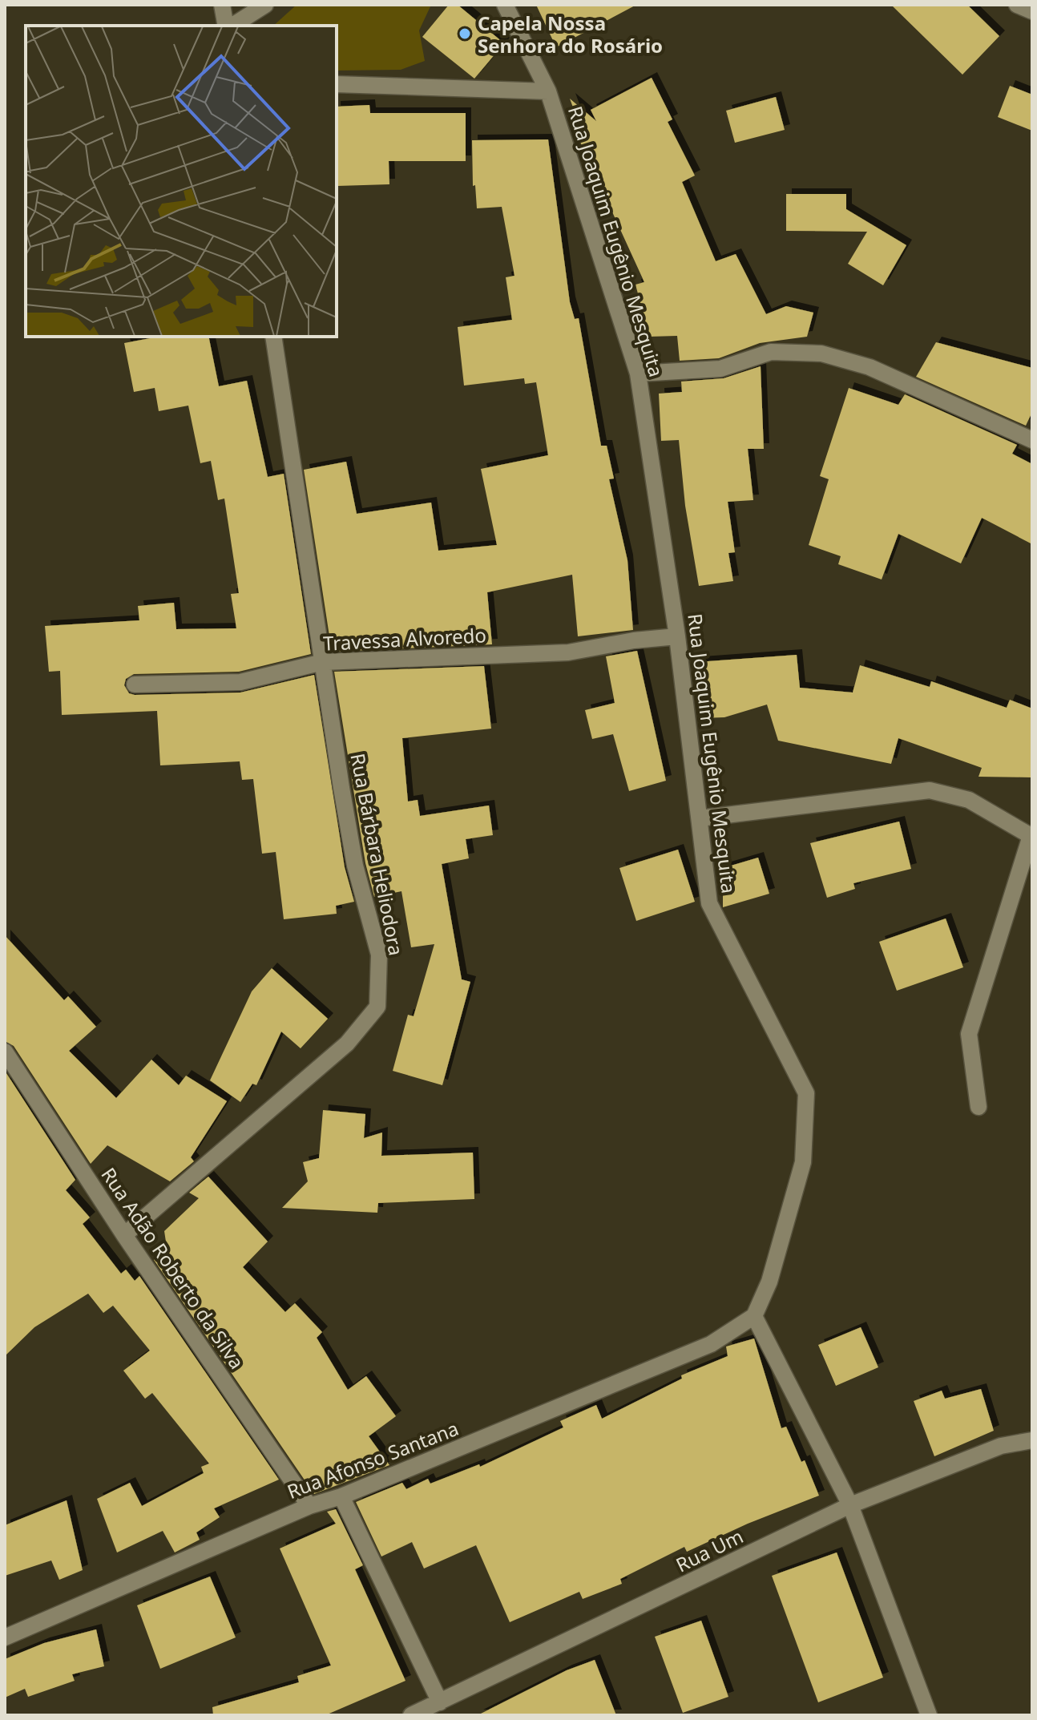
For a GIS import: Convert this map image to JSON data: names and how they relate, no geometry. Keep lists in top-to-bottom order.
{
  "streets": {
    "street": [
      "Rua Joaquim Eugênio Mesquita",
      "Travessa Alvoredo",
      "Rua Bárbara Heliodora",
      "Rua Adão Roberto da Silva",
      "Rua Afonso Santana",
      "Rua Um"
    ]
  },
  "crossings": [
    ["Rua Joaquim Eugênio Mesquita", "Travessa Alvoredo"],
    ["Rua Joaquim Eugênio Mesquita", "Rua Afonso Santana"],
    ["Travessa Alvoredo", "Rua Bárbara Heliodora"],
    ["Rua Bárbara Heliodora", "Rua Adão Roberto da Silva"],
    ["Rua Adão Roberto da Silva", "Rua Afonso Santana"]
  ],
  "places": ["Capela Nossa Senhora do Rosário"]
}
